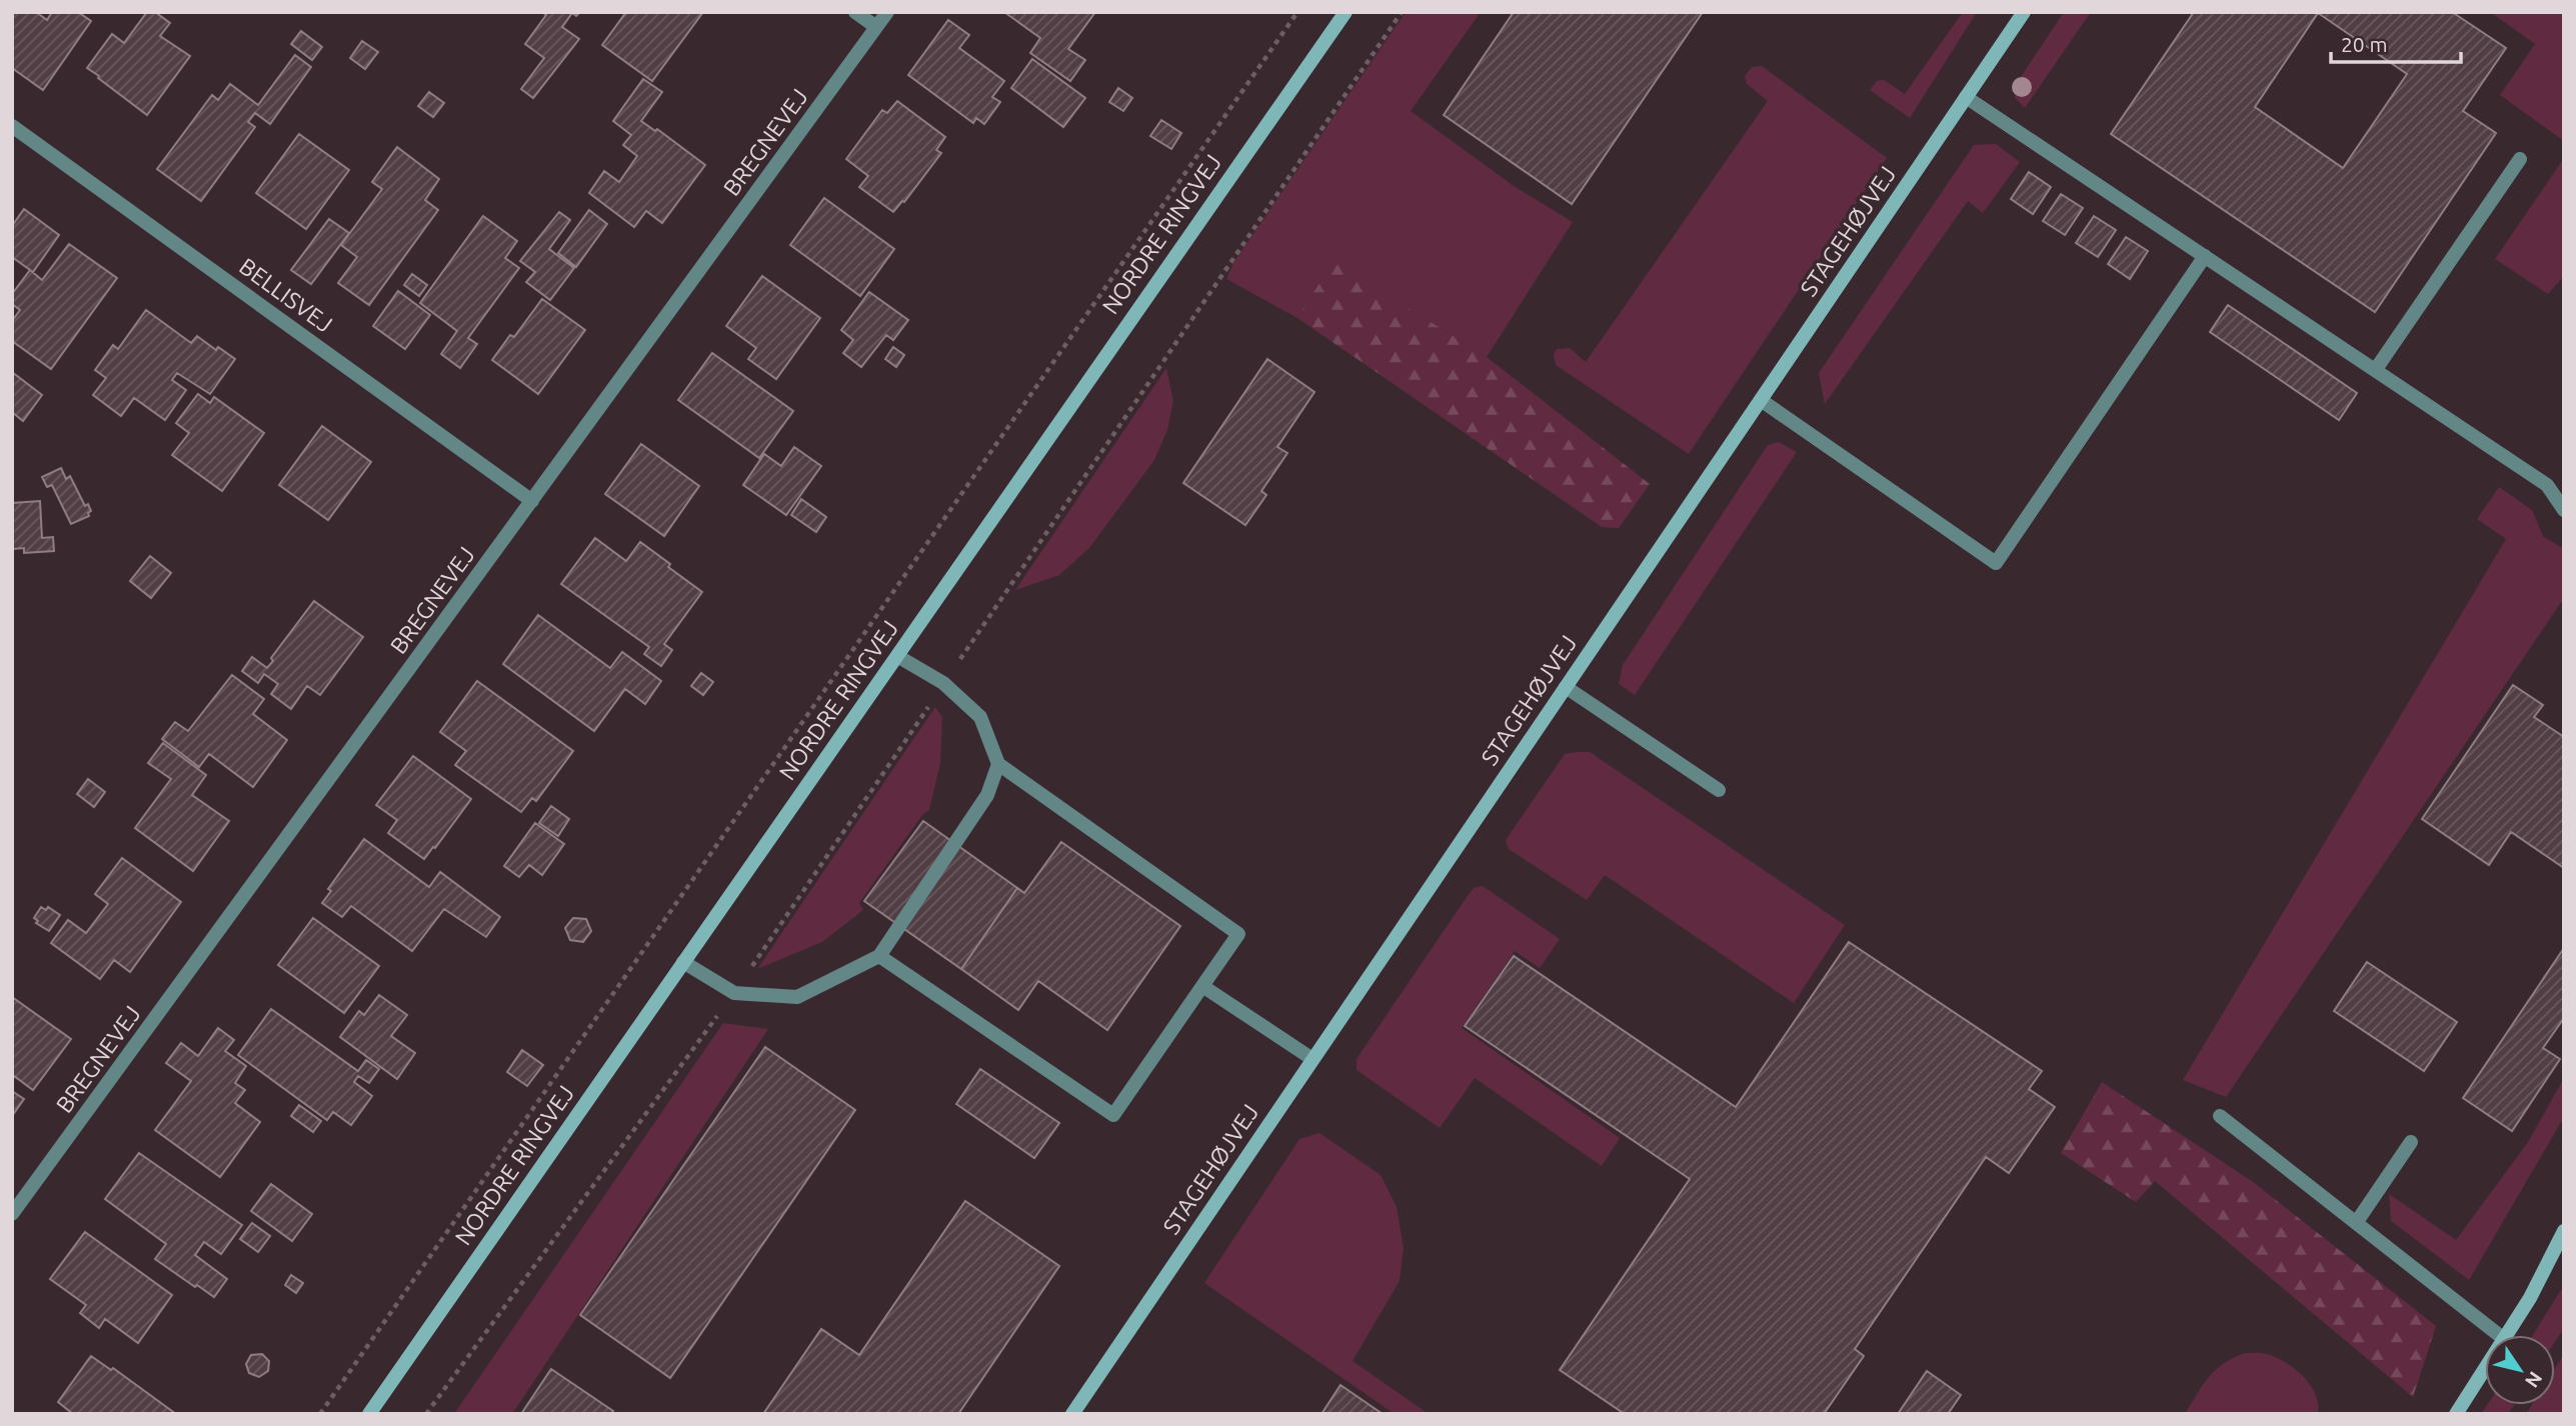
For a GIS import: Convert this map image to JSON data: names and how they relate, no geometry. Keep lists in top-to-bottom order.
{
  "streets": {
    "street": [
      "BREGNEVEJ",
      "STAGEHØJVEJ",
      "NORDRE RINGVEJ",
      "BELLISVEJ"
    ]
  },
  "crossings": [
    ["BREGNEVEJ", "BELLISVEJ"]
  ],
  "scale_bar": "20 m",
  "north": "bottom right"
}
